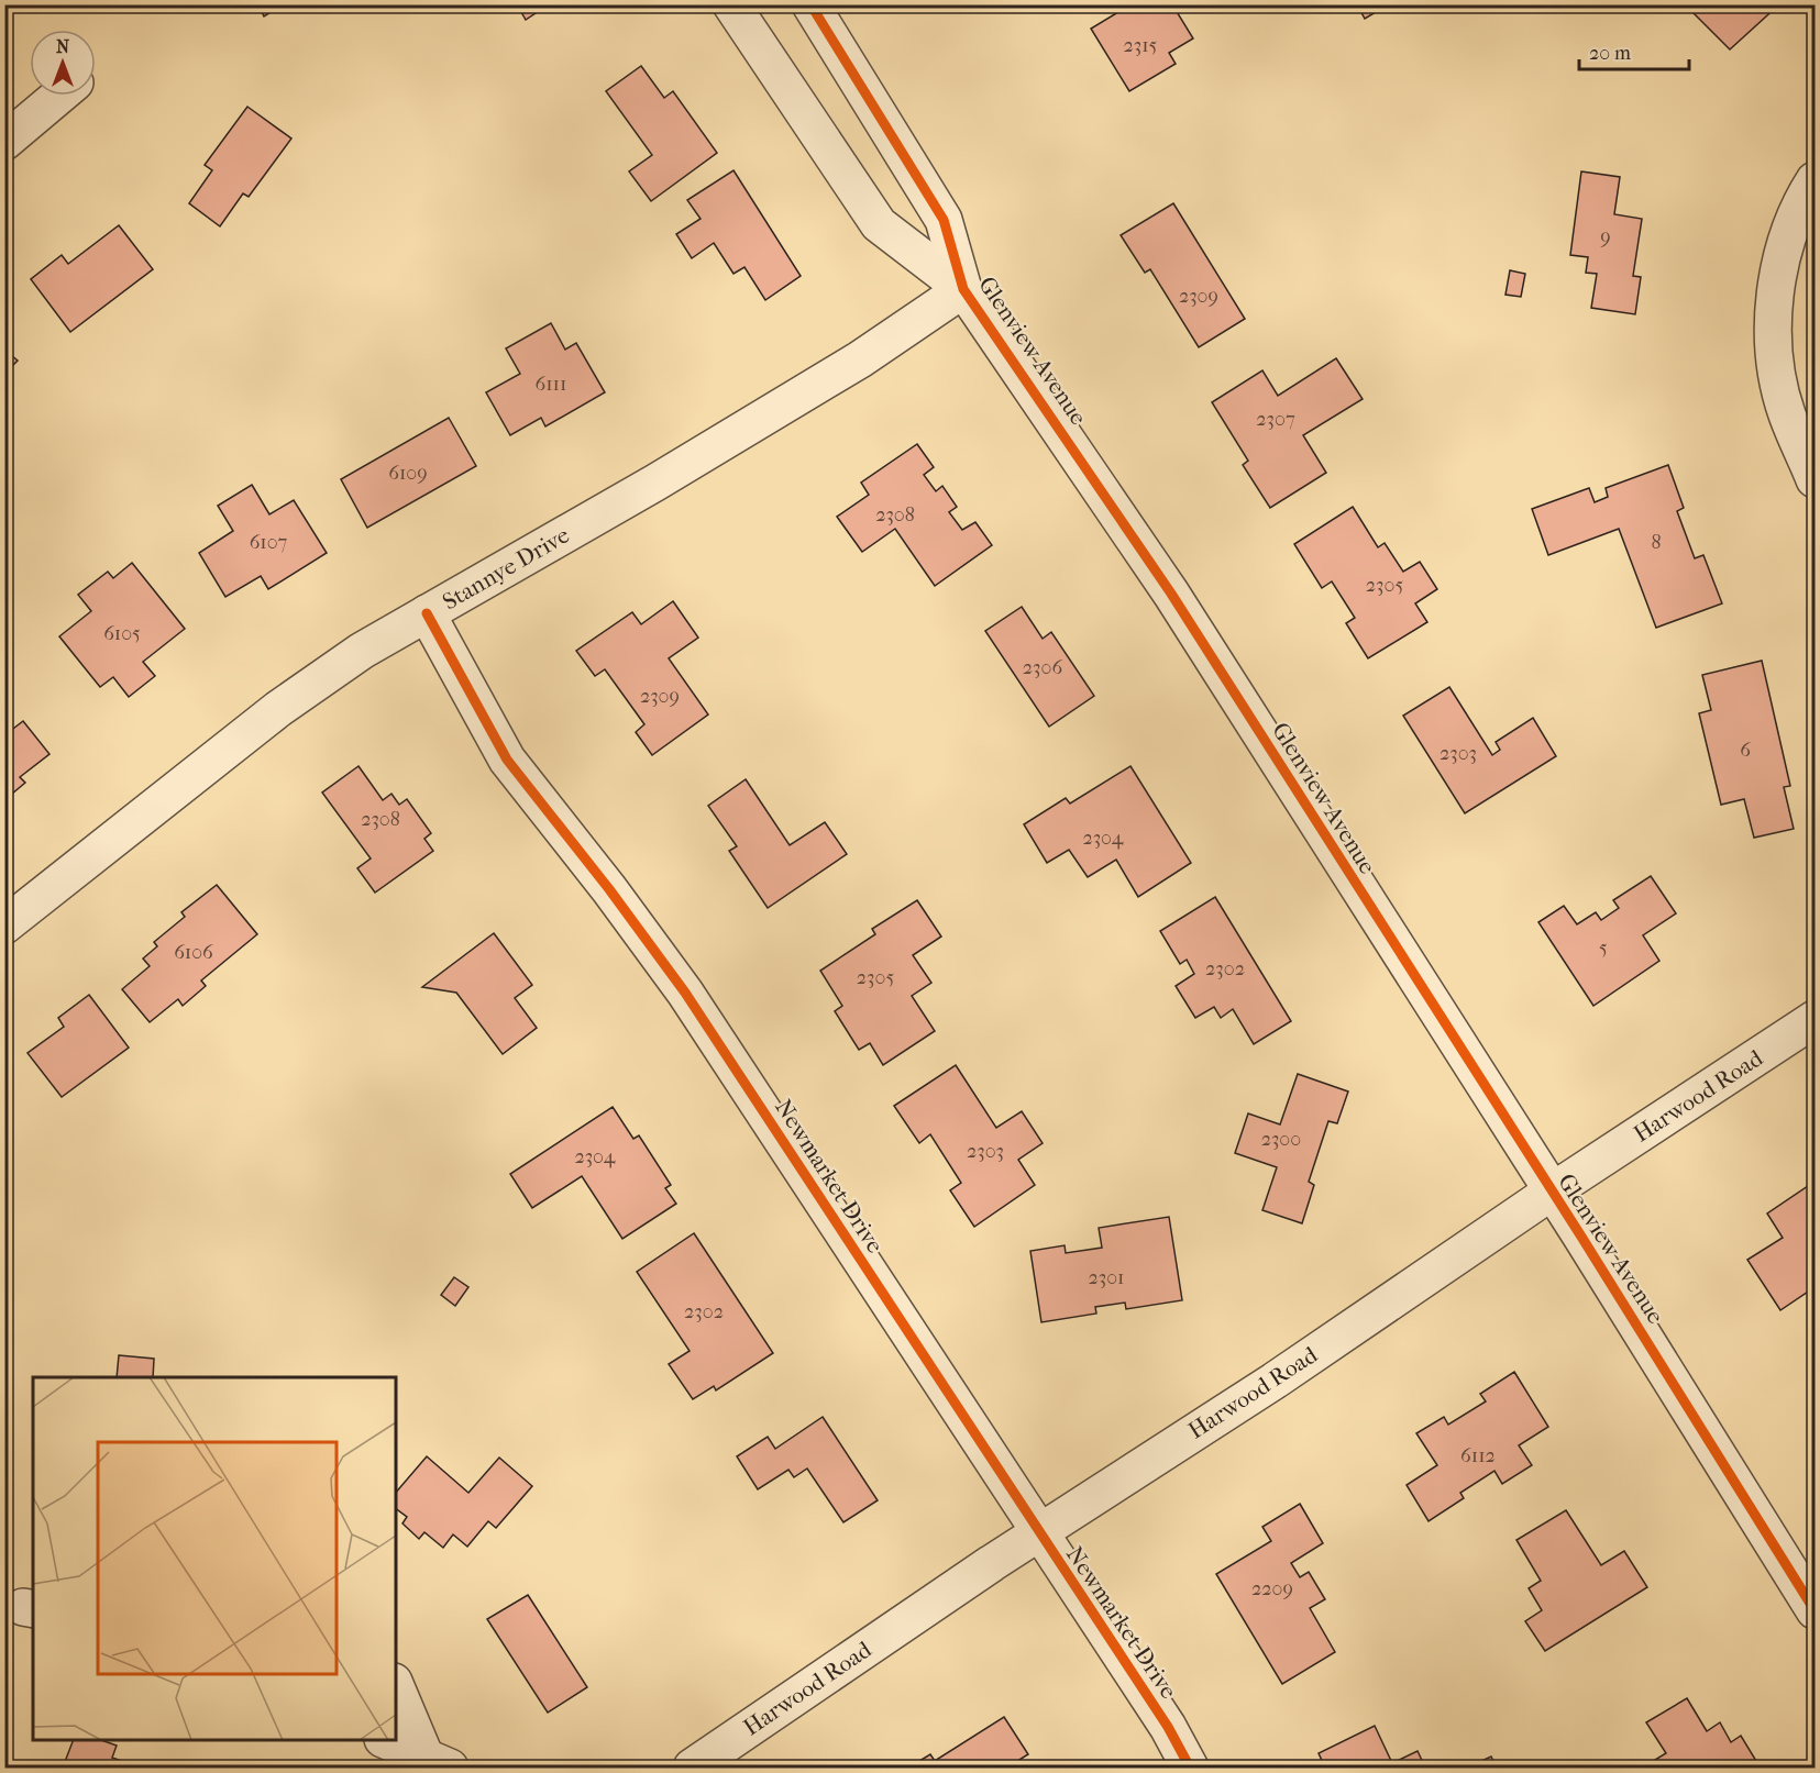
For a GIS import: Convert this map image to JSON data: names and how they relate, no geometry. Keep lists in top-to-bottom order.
{
  "streets": {
    "street": [
      "Glenview Avenue",
      "Stannye Drive",
      "Harwood Road",
      "Newmarket Drive"
    ]
  },
  "crossings": [
    ["Glenview Avenue", "Stannye Drive"],
    ["Glenview Avenue", "Harwood Road"],
    ["Stannye Drive", "Newmarket Drive"],
    ["Harwood Road", "Newmarket Drive"]
  ],
  "house_numbers": [
    "2315",
    "9",
    "2309",
    "6111",
    "2307",
    "6109",
    "2308",
    "6107",
    "8",
    "2305",
    "6105",
    "2306",
    "2309",
    "6",
    "2303",
    "2308",
    "2304",
    "5",
    "6106",
    "2302",
    "2305",
    "2300",
    "2303",
    "2304",
    "2301",
    "2302",
    "6112",
    "2209"
  ],
  "scale_bar": "20 m",
  "north": "top"
}
